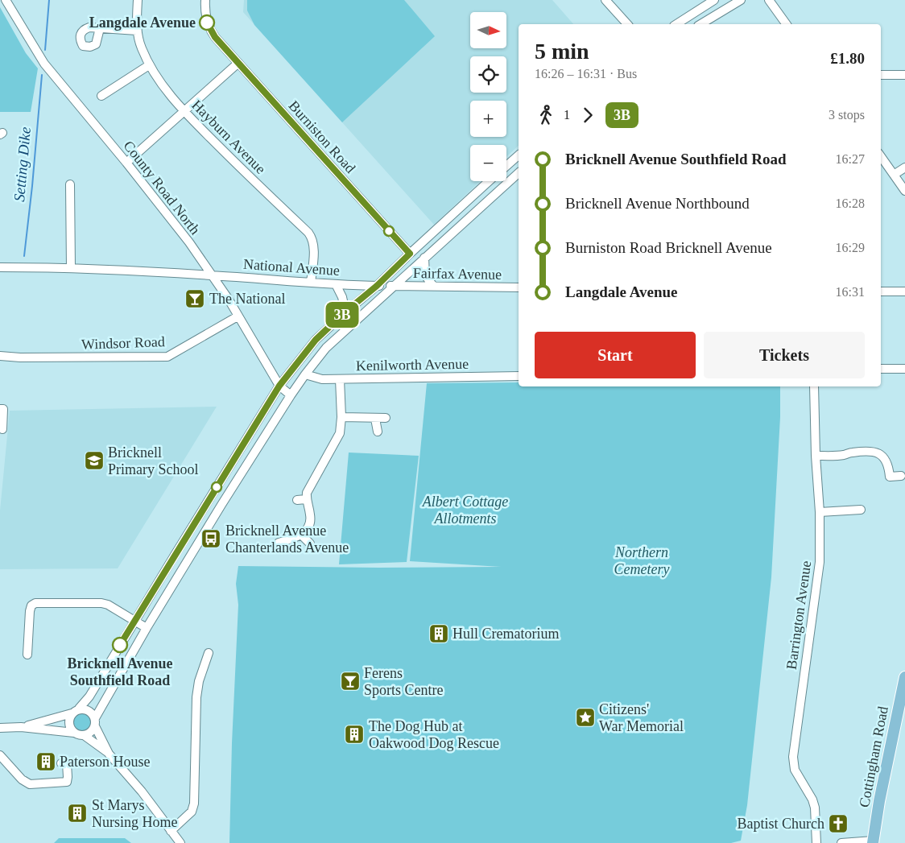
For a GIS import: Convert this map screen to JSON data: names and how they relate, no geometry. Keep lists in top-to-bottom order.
{
  "streets": {
    "main road": ["Cottingham Road"],
    "street": [
      "Hayburn Avenue",
      "Burniston Road",
      "County Road North",
      "National Avenue",
      "Fairfax Avenue",
      "Windsor Road",
      "Kenilworth Avenue",
      "Barrington Avenue"
    ]
  },
  "crossings": [
    ["Hayburn Avenue", "National Avenue"],
    ["County Road North", "National Avenue"],
    ["County Road North", "Windsor Road"],
    ["National Avenue", "Fairfax Avenue"]
  ],
  "water": ["Setting Dike"],
  "parks": ["Albert Cottage Allotments", "Northern Cemetery"],
  "places": {
    "other": ["Langdale Avenue", "Bricknell Avenue Southfield Road"],
    "bar": ["The National", "Ferens Sports Centre"],
    "school or university": ["Bricknell Primary School"],
    "bus stop": ["Bricknell Avenue Chanterlands Avenue"],
    "building": [
      "Hull Crematorium",
      "The Dog Hub at Oakwood Dog Rescue",
      "Paterson House",
      "St Marys Nursing Home"
    ],
    "place": ["Citizens' War Memorial"],
    "church": ["Baptist Church"]
  },
  "lines": ["bus line 3B"],
  "north": "right",
  "page": {
    "on_map": "3B",
    "map_buttons": ["+", "−"],
    "heading": ["5 min", "16:26 – 16:31 · Bus", "£1.80"],
    "legs": ["1", "3B", "3 stops"],
    "list": [
      {
        "name": "Bricknell Avenue Southfield Road",
        "value": "16:27"
      },
      {
        "name": "Bricknell Avenue Northbound",
        "value": "16:28"
      },
      {
        "name": "Burniston Road Bricknell Avenue",
        "value": "16:29"
      },
      {
        "name": "Langdale Avenue",
        "value": "16:31"
      }
    ],
    "buttons": ["Start", "Tickets"]
  }
}
